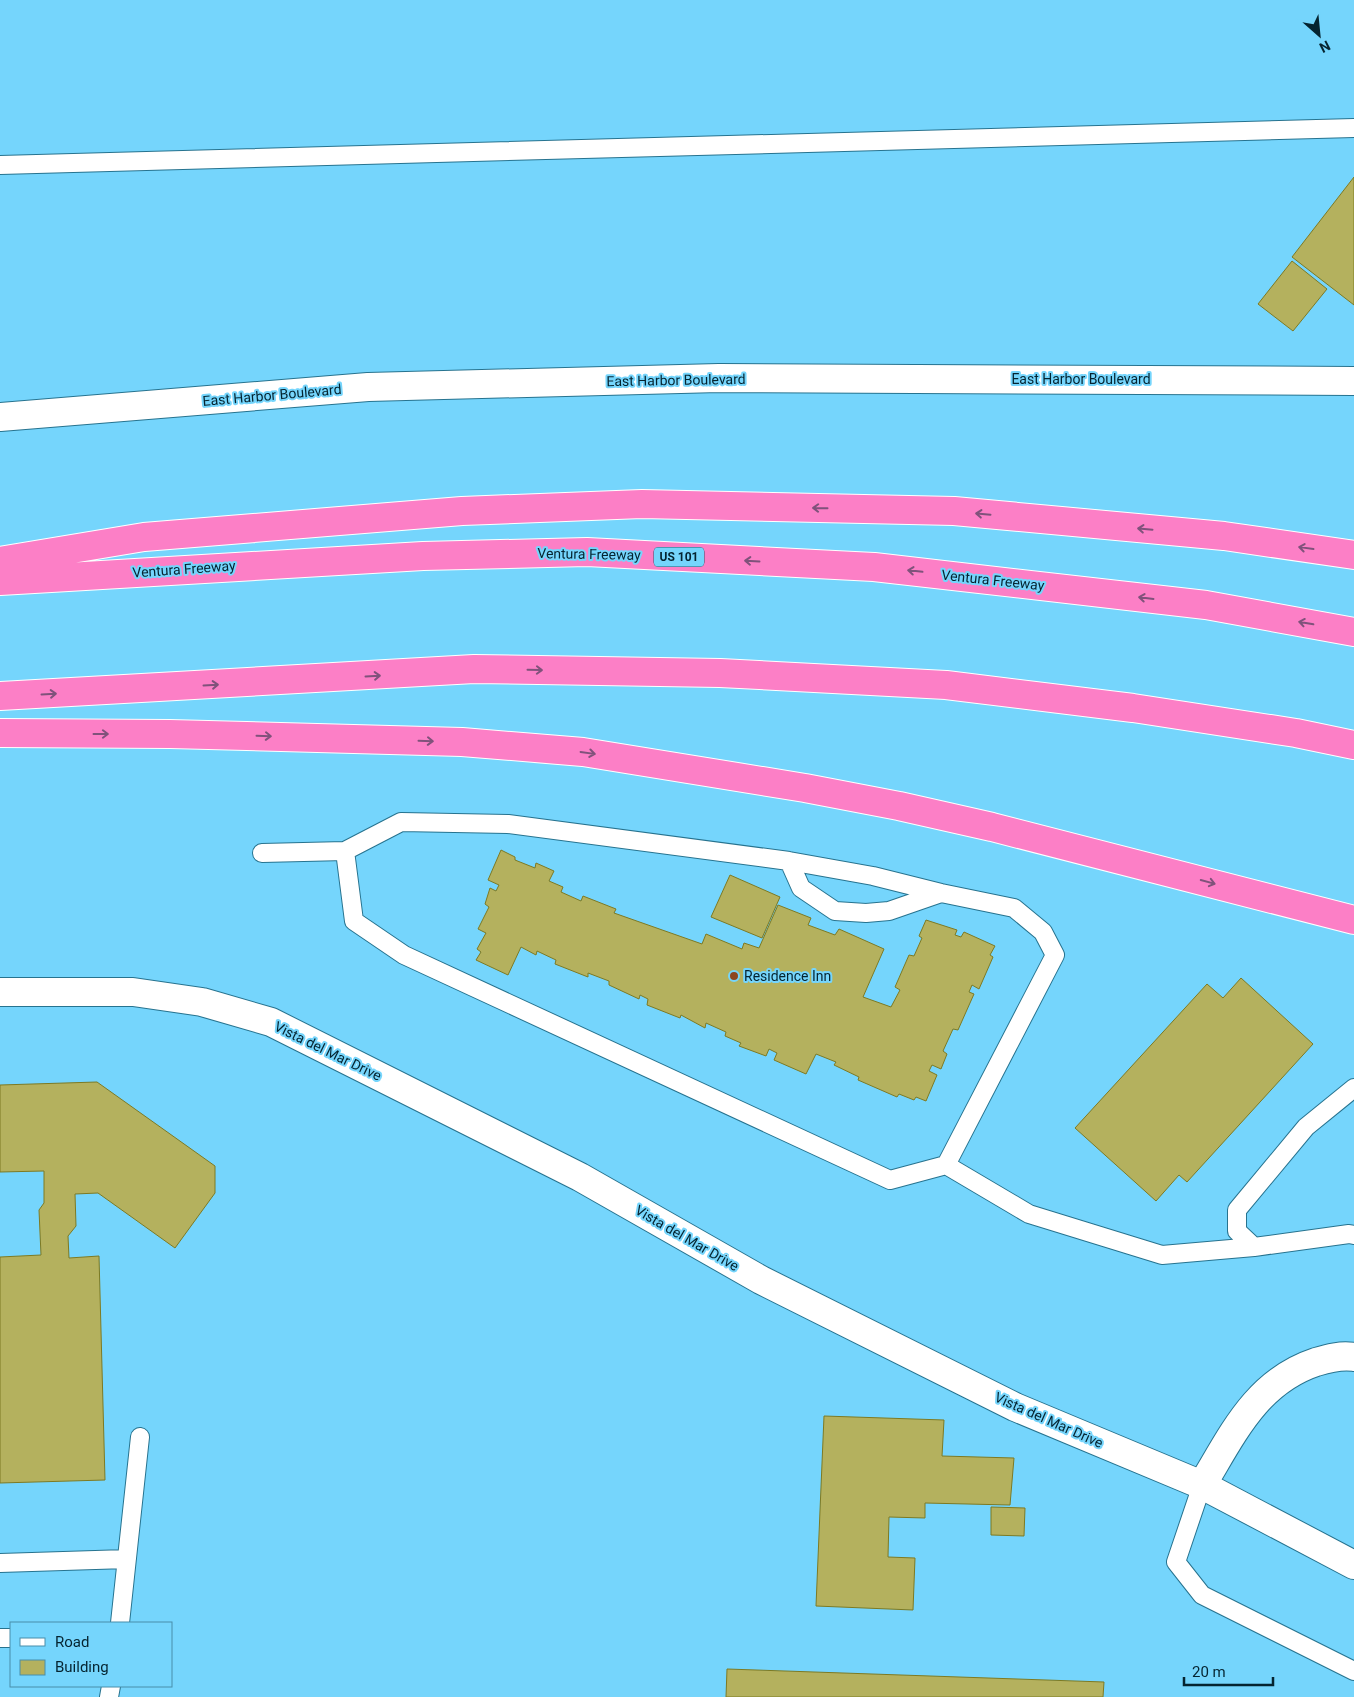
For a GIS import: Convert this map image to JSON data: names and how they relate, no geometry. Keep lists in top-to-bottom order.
{
  "streets": {
    "highway": ["Ventura Freeway", "US 101"],
    "street": ["East Harbor Boulevard", "Vista del Mar Drive"]
  },
  "places": ["Residence Inn"],
  "legend": ["Road", "Building"],
  "scale_bar": "20 m",
  "north": "bottom right"
}
